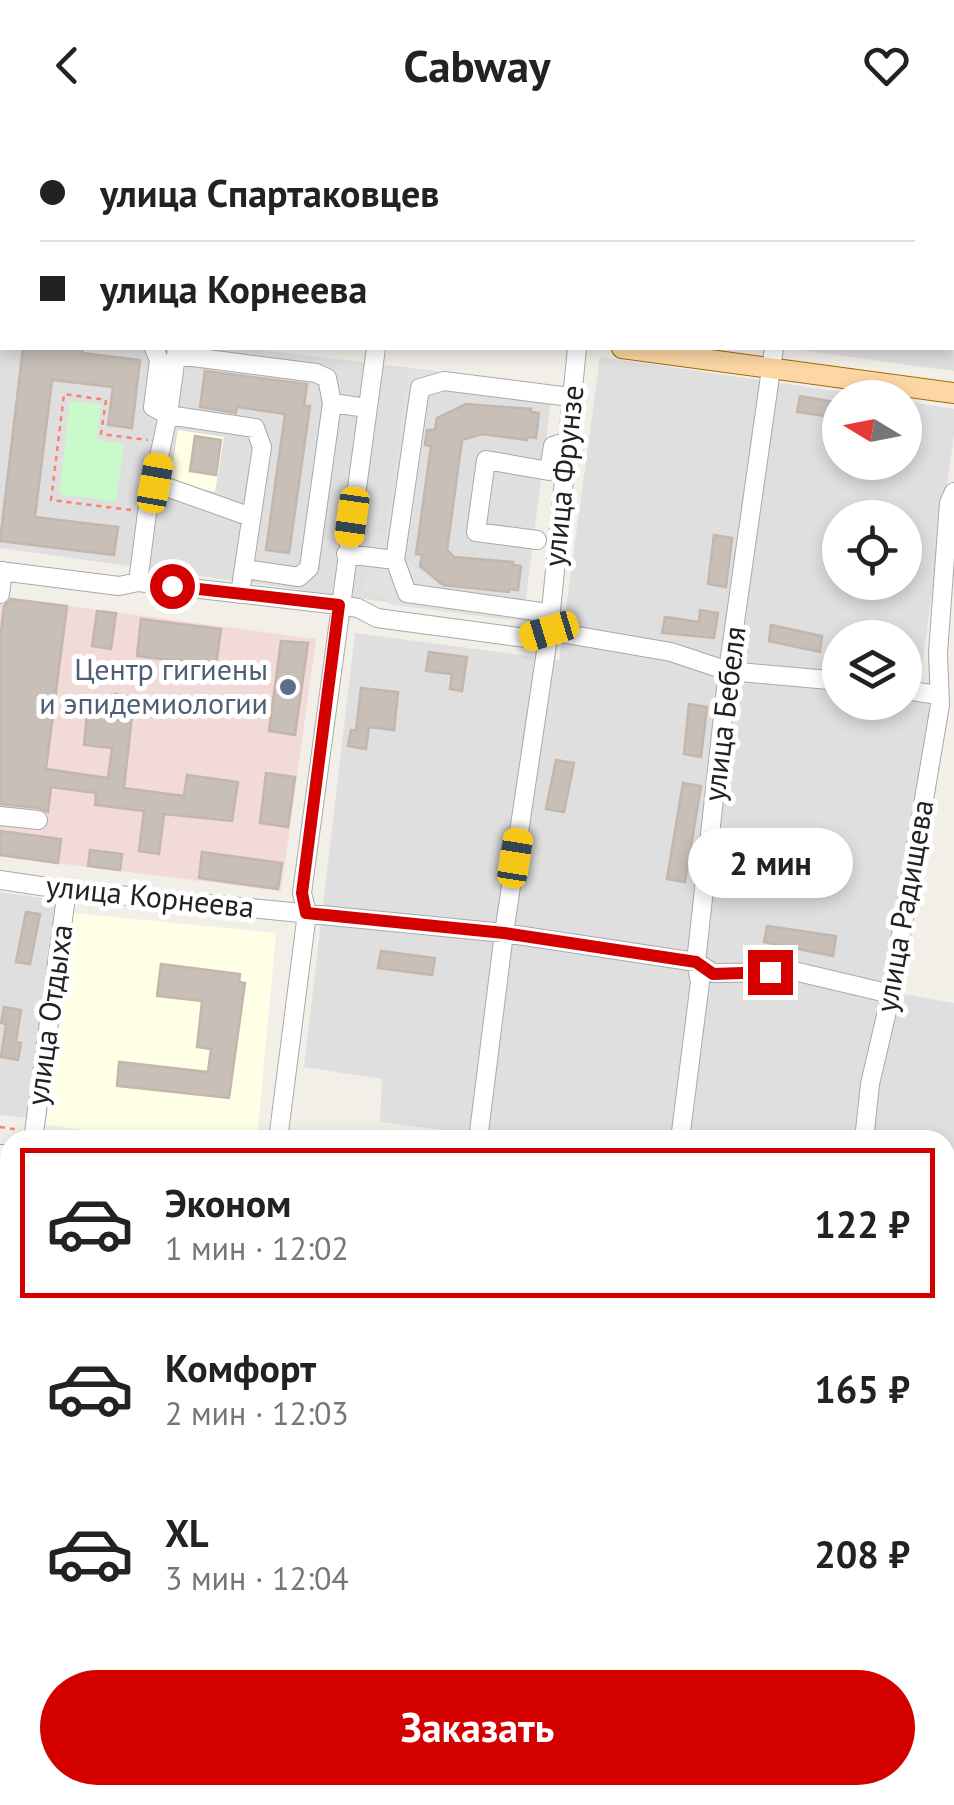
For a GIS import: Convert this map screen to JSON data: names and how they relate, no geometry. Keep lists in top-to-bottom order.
{
  "streets": {
    "street": [
      "улица Фрунзе",
      "улица Бебеля",
      "улица Корнеева",
      "улица Радищева",
      "улица Отдыха"
    ]
  },
  "crossings": [
    ["улица Фрунзе", "улица Корнеева"],
    ["улица Бебеля", "улица Корнеева"],
    ["улица Корнеева", "улица Радищева"],
    ["улица Корнеева", "улица Отдыха"]
  ],
  "places": ["Центр гигиены и эпидемиологии"],
  "north": "left",
  "page": {
    "header": "Cabway",
    "banner": ["улица Спартаковцев", "улица Корнеева"],
    "bubble": "2 мин",
    "list": [
      {
        "name": "Эконом",
        "note": "1 мин · 12:02",
        "value": "122 ₽"
      },
      {
        "name": "Комфорт",
        "note": "2 мин · 12:03",
        "value": "165 ₽"
      },
      {
        "name": "XL",
        "note": "3 мин · 12:04",
        "value": "208 ₽"
      }
    ],
    "buttons": "Заказать"
  }
}
